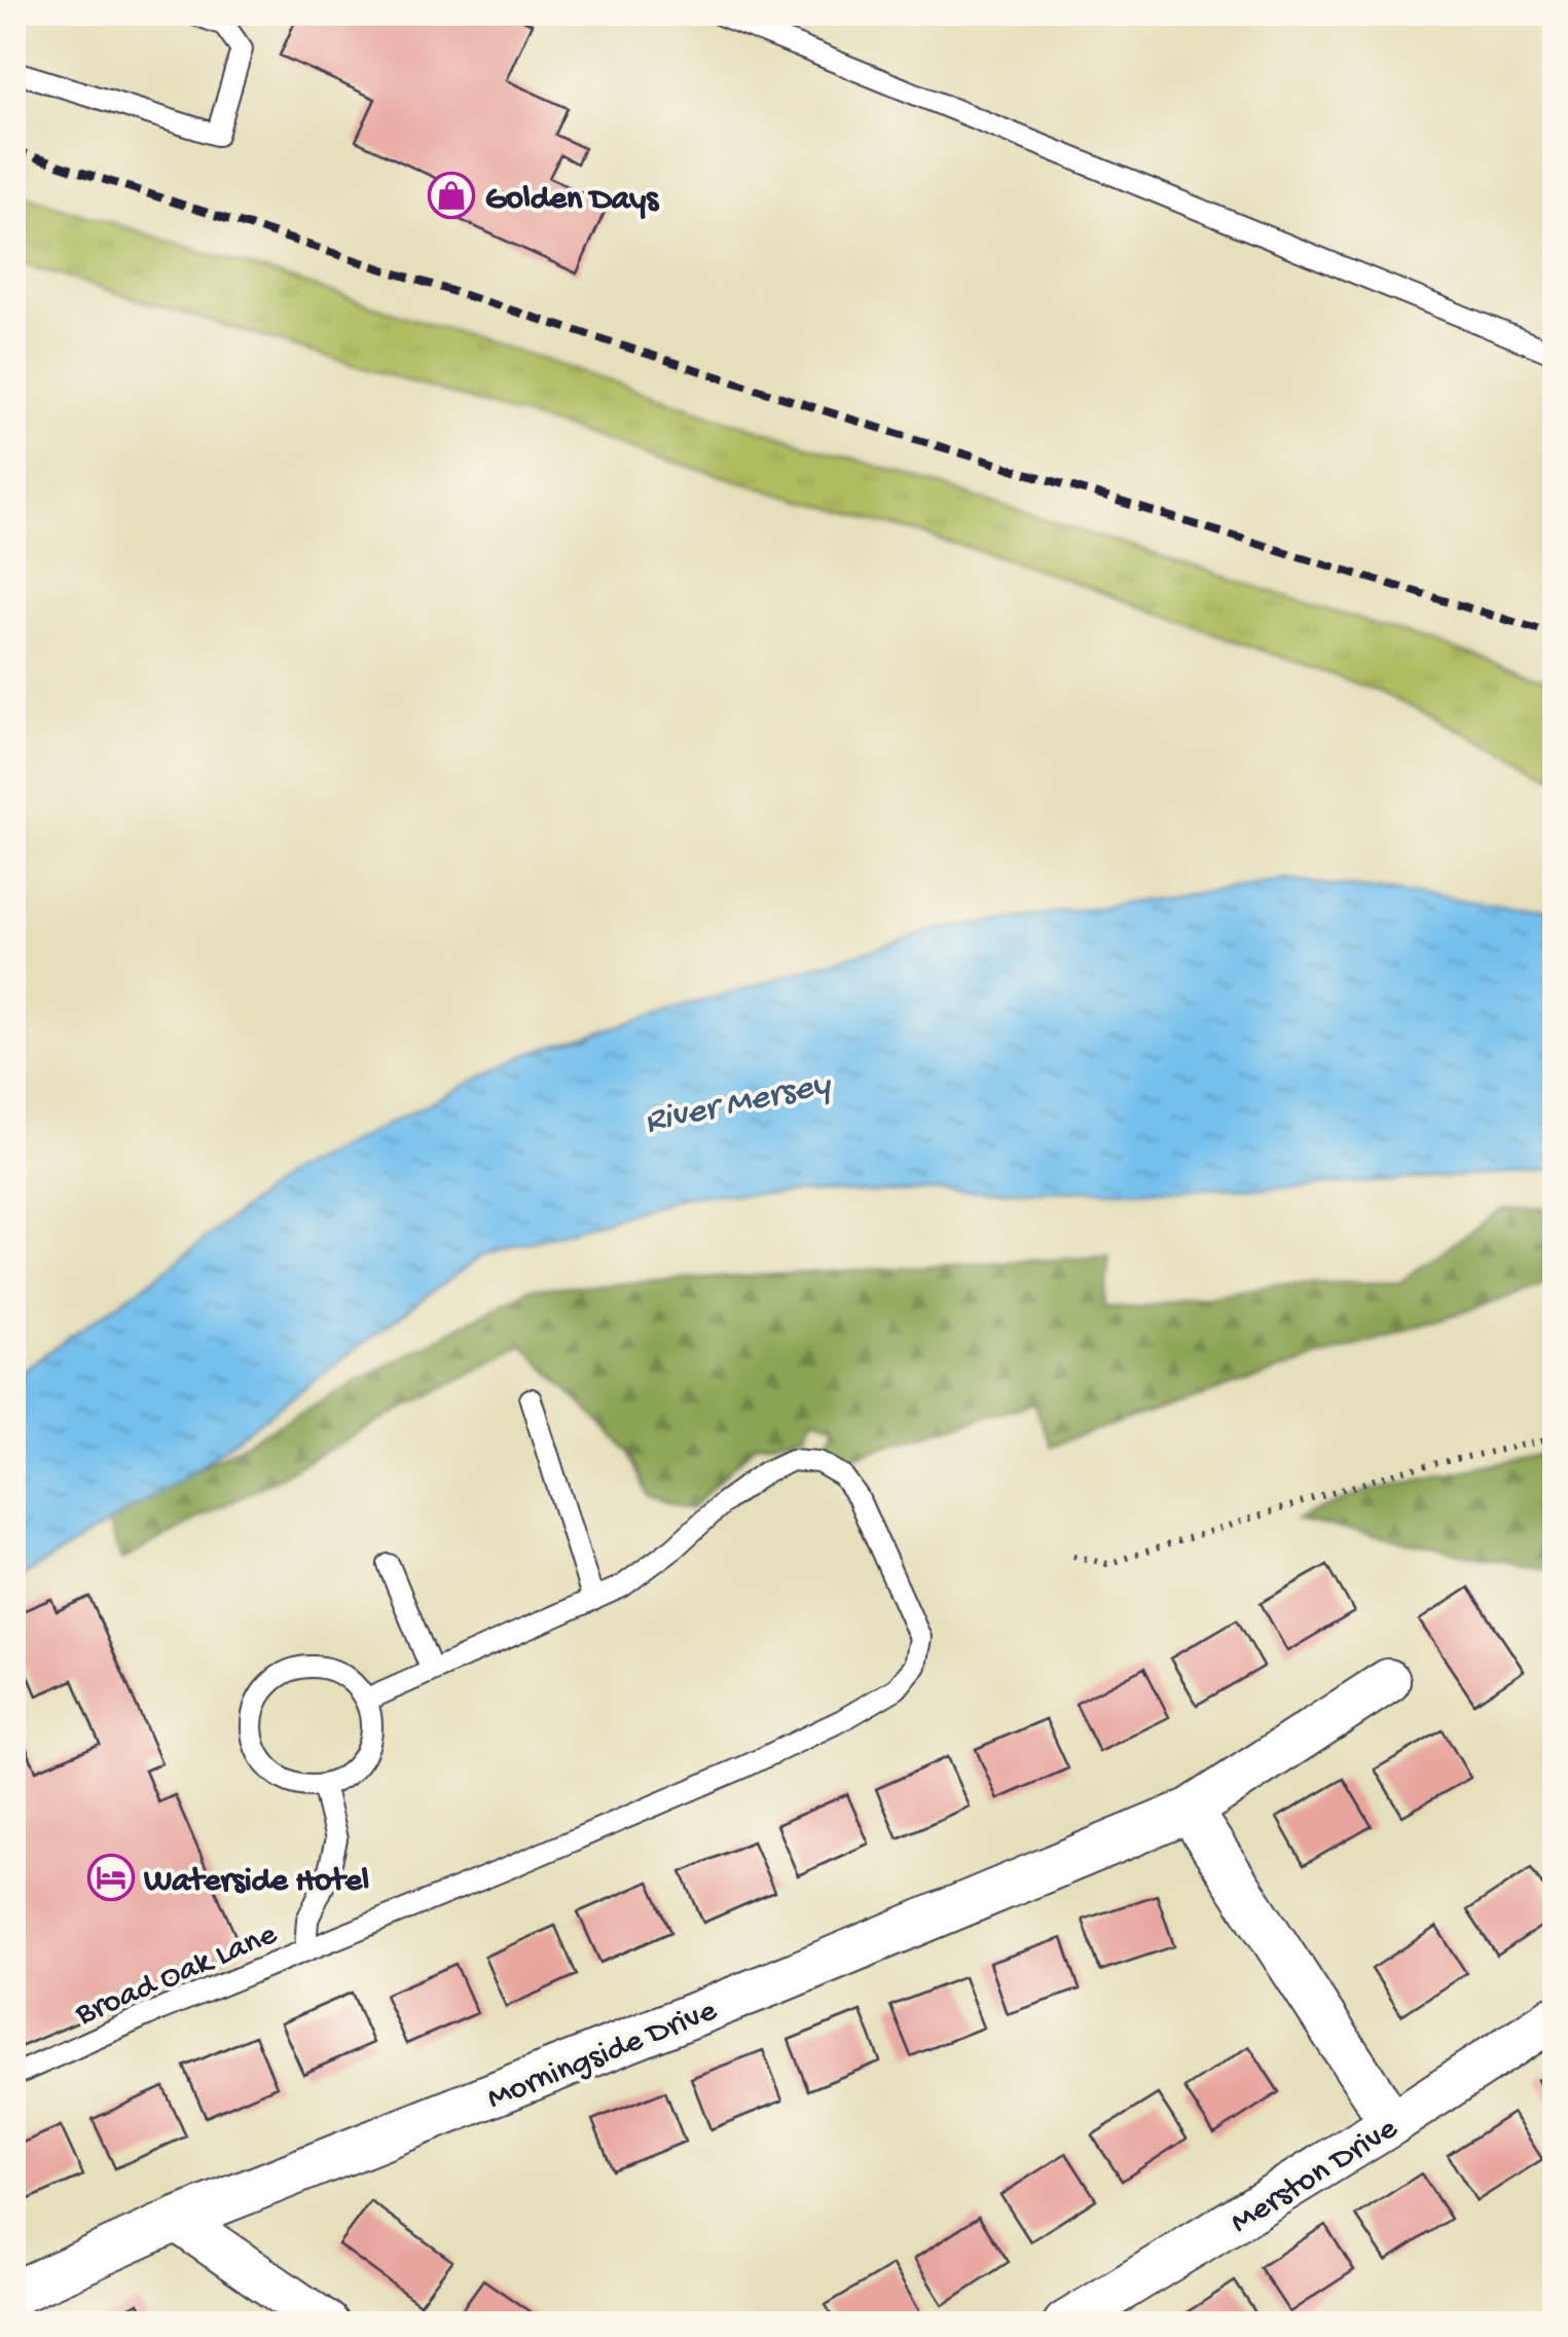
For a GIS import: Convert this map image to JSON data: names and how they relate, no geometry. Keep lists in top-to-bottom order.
{
  "streets": {
    "street": ["Morningside Drive", "Merston Drive"],
    "lane": ["Broad Oak Lane"]
  },
  "water": ["River Mersey"],
  "places": {
    "shop": ["Golden Days"],
    "hotel": ["Waterside Hotel"]
  }
}
